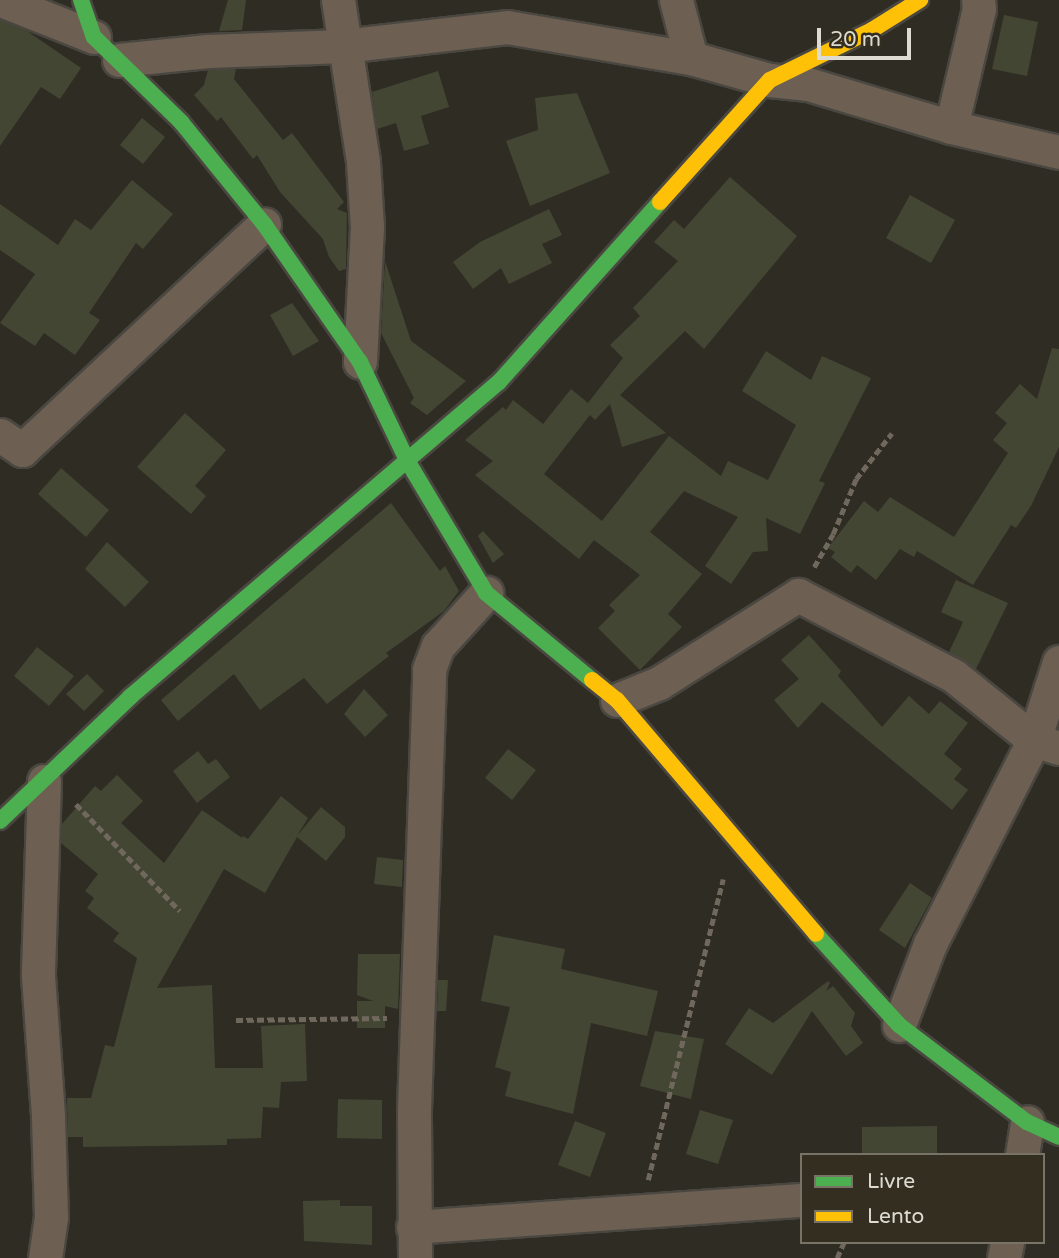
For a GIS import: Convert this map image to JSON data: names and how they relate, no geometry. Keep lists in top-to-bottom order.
{
  "legend": ["Livre", "Lento"],
  "scale_bar": "20 m"
}
